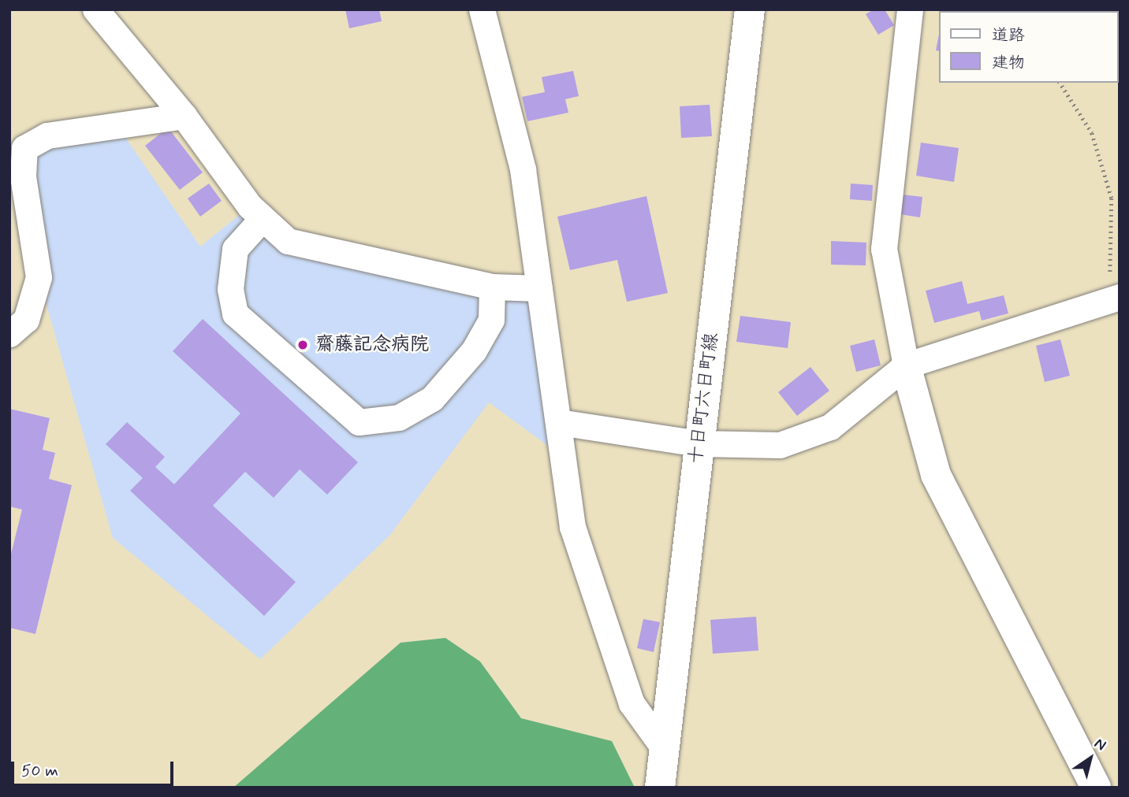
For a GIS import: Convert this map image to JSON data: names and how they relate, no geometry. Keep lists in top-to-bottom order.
{
  "streets": {
    "main road": ["十日町六日町線"]
  },
  "places": ["齋藤記念病院"],
  "legend": ["道路", "建物"],
  "scale_bar": "50 m",
  "north": "top right"
}
